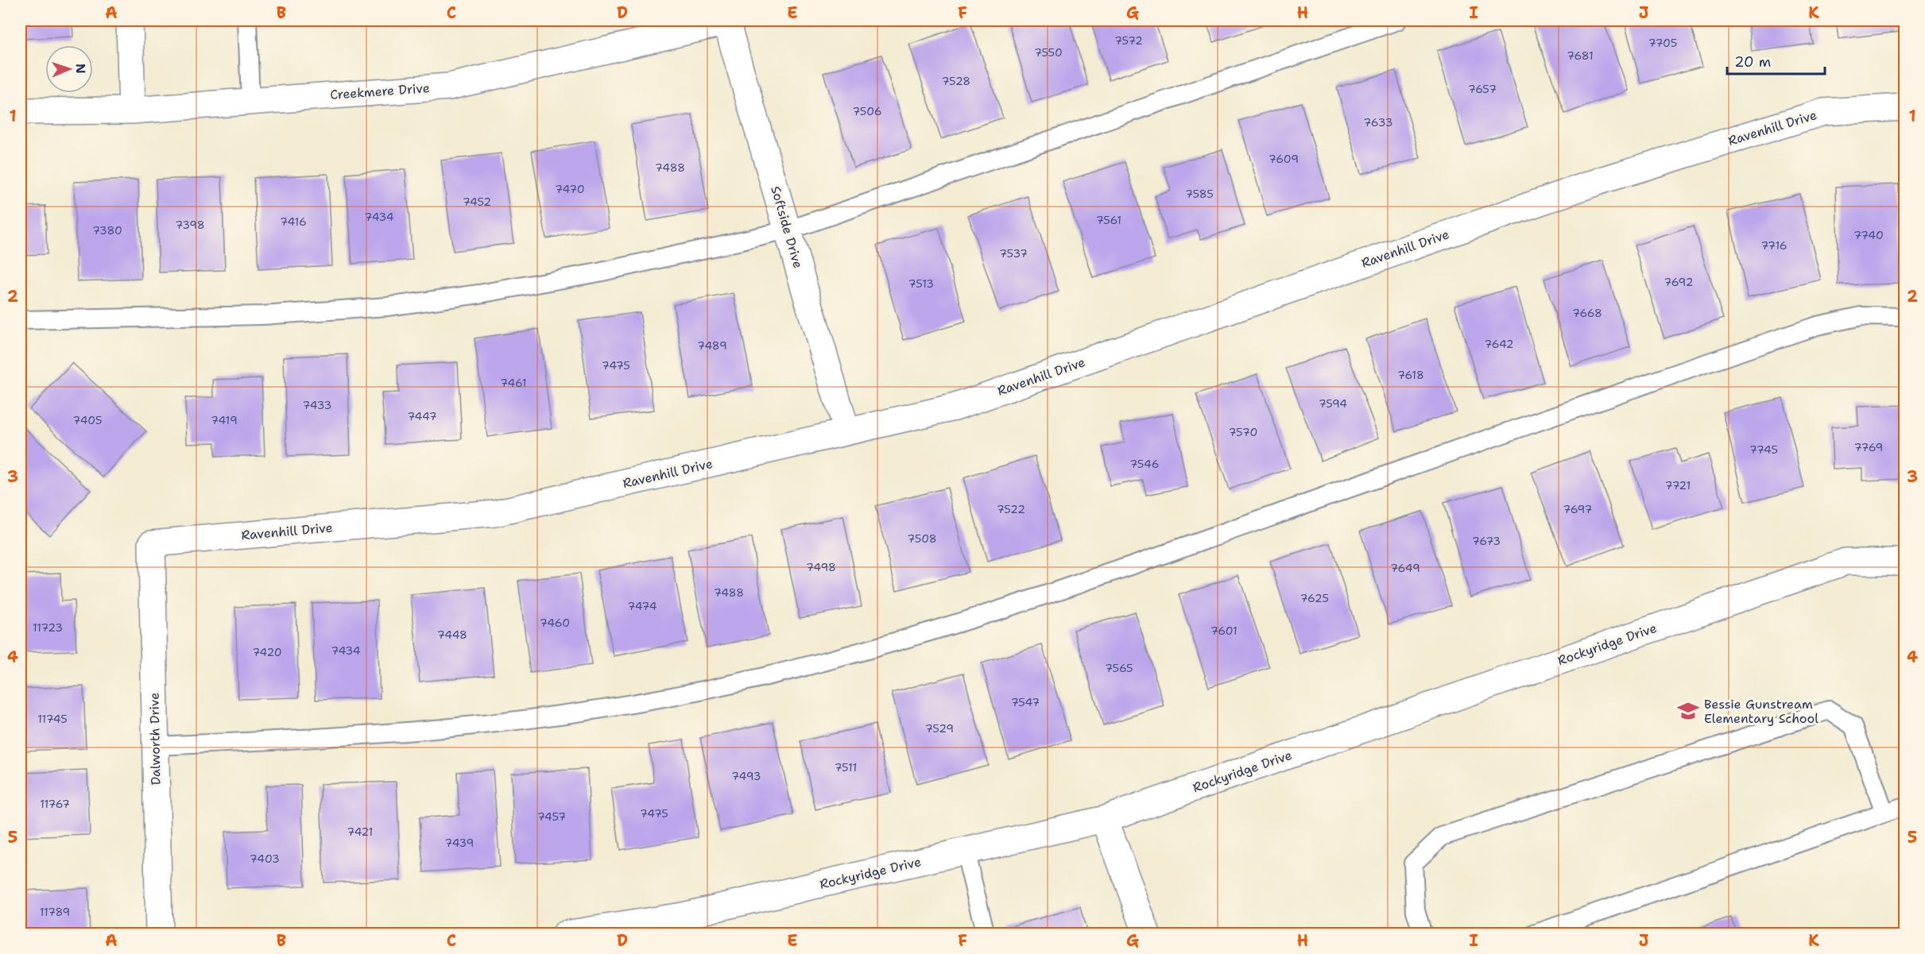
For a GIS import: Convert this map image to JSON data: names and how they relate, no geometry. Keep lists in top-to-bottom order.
{
  "streets": {
    "street": [
      "Creekmere Drive",
      "Ravenhill Drive",
      "Softside Drive",
      "Rockyridge Drive",
      "Dalworth Drive"
    ]
  },
  "crossings": [
    ["Creekmere Drive", "Softside Drive"],
    ["Ravenhill Drive", "Softside Drive"],
    ["Ravenhill Drive", "Dalworth Drive"]
  ],
  "places": {
    "school or university": ["Bessie Gunstream Elementary School"]
  },
  "house_numbers": [
    "7572",
    "7705",
    "7550",
    "7681",
    "7528",
    "7657",
    "7506",
    "7633",
    "7609",
    "7488",
    "7470",
    "7585",
    "7452",
    "7434",
    "7561",
    "7416",
    "7398",
    "7380",
    "7740",
    "7716",
    "7537",
    "7692",
    "7513",
    "7668",
    "7642",
    "7489",
    "7475",
    "7618",
    "7461",
    "7594",
    "7433",
    "7447",
    "7405",
    "7419",
    "7570",
    "7769",
    "7745",
    "7546",
    "7721",
    "7522",
    "7697",
    "7508",
    "7673",
    "7498",
    "7649",
    "7488",
    "7625",
    "7474",
    "7460",
    "11723",
    "7601",
    "7448",
    "7434",
    "7420",
    "7565",
    "7547",
    "11745",
    "7529",
    "7511",
    "7493",
    "11767",
    "7475",
    "7457",
    "7421",
    "7439",
    "7403",
    "11789"
  ],
  "scale_bar": "20 m",
  "north": "right",
  "grid": {
    "columns": [
      "A",
      "B",
      "C",
      "D",
      "E",
      "F",
      "G",
      "H",
      "I",
      "J",
      "K"
    ],
    "rows": [
      "1",
      "2",
      "3",
      "4",
      "5"
    ]
  }
}
